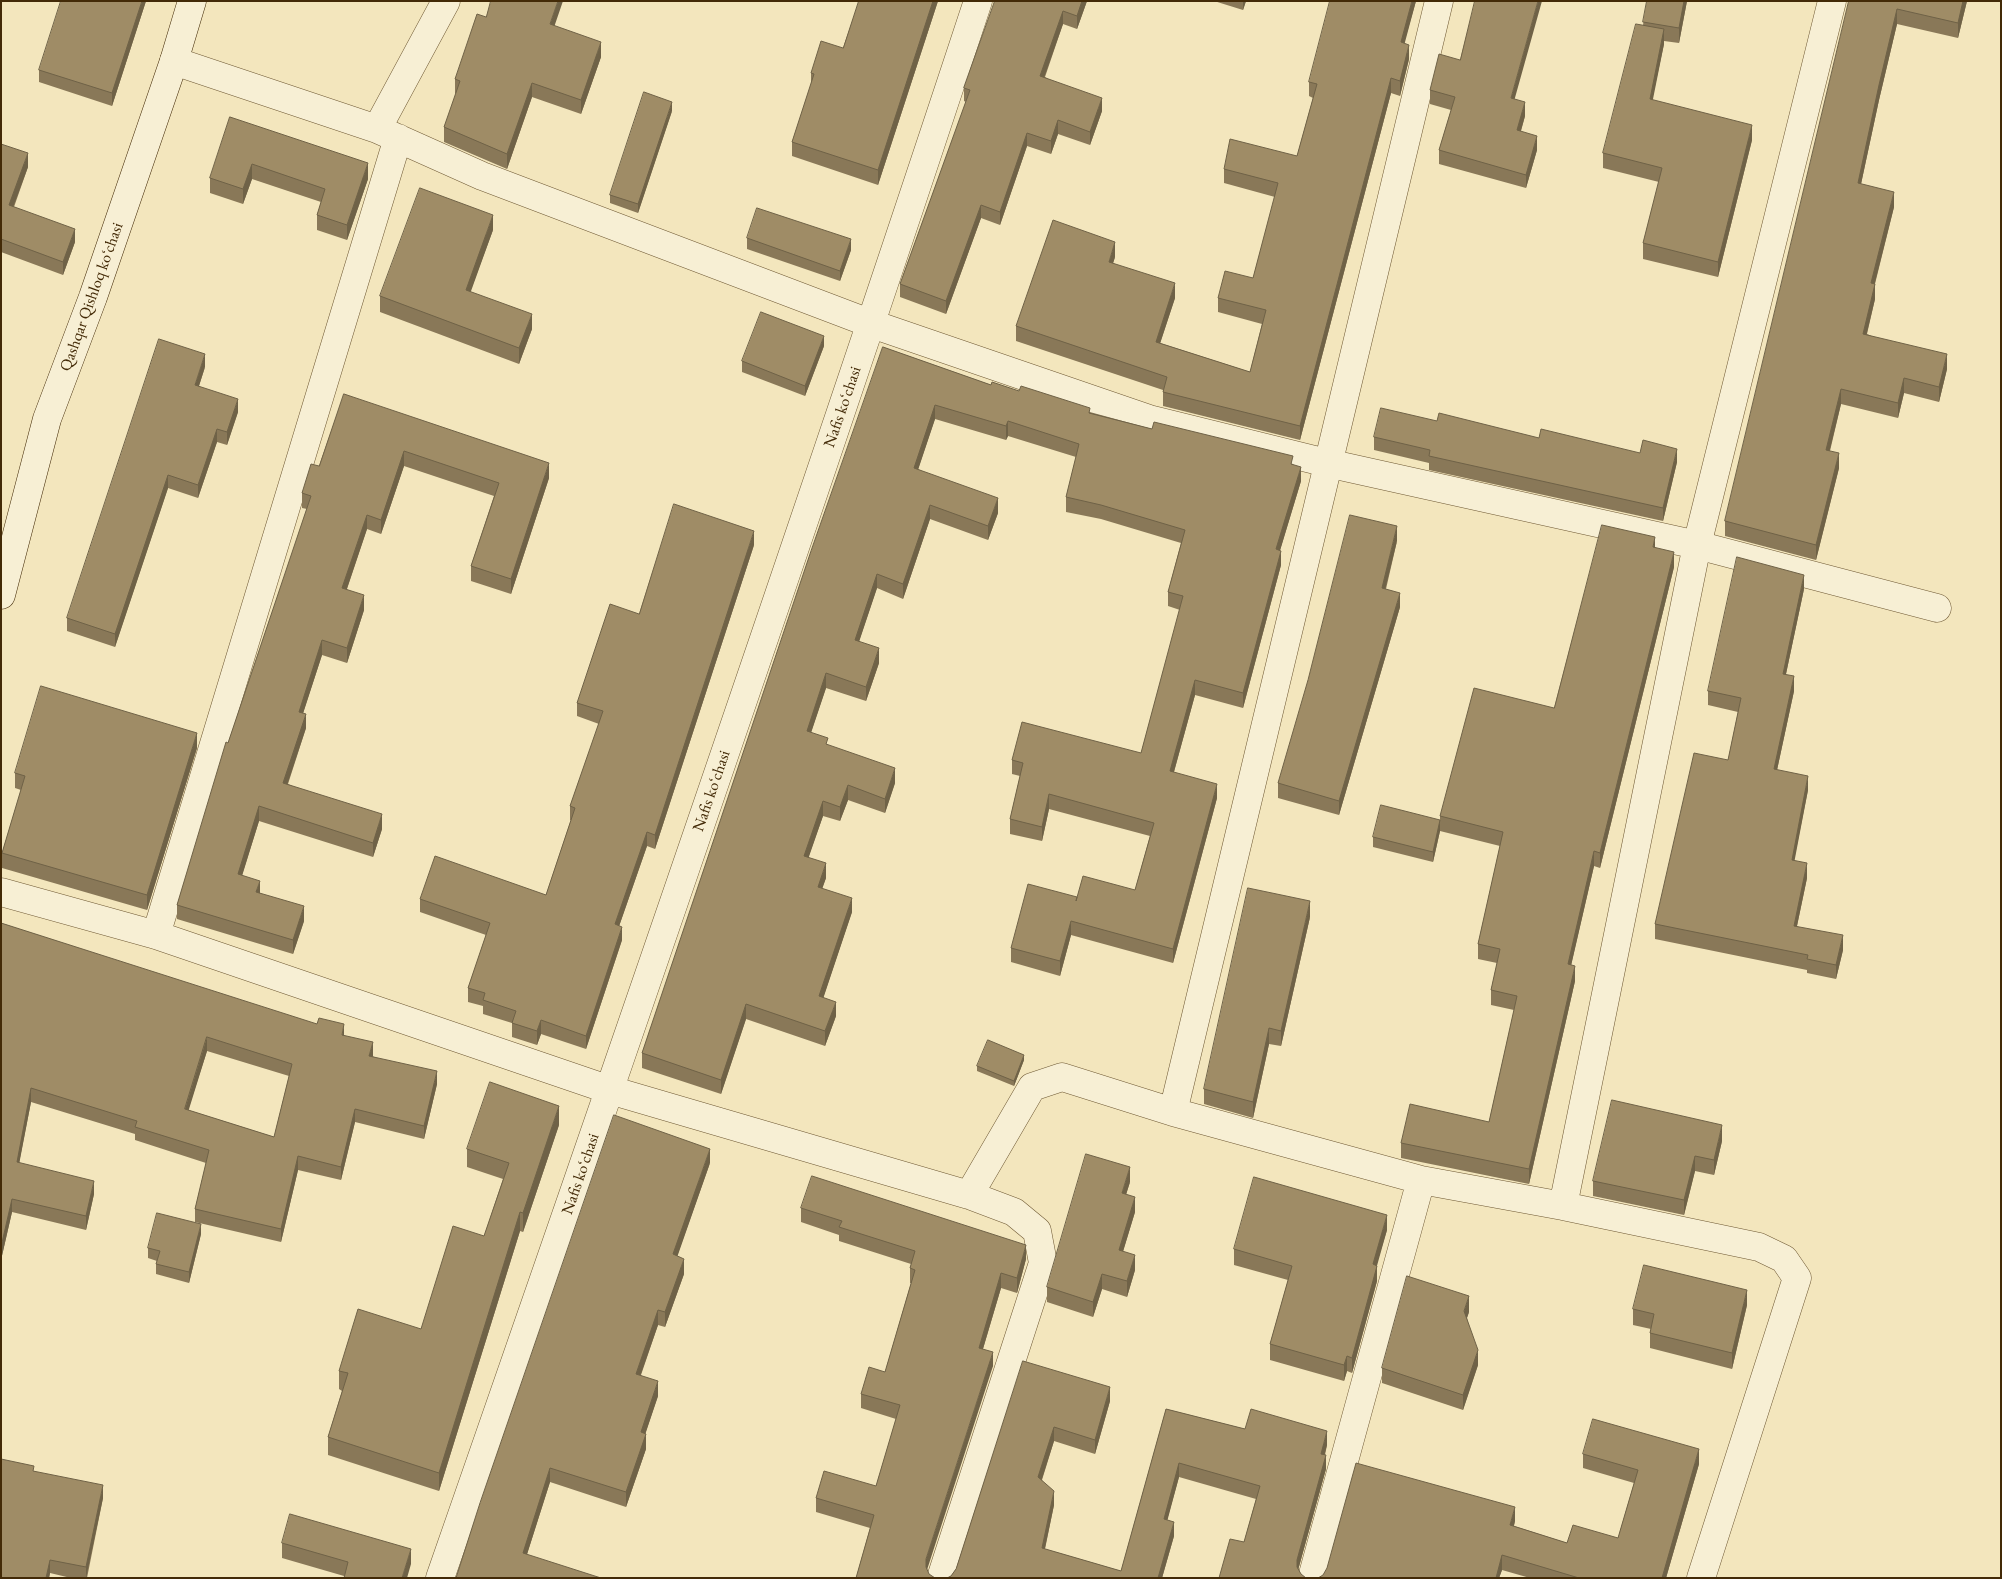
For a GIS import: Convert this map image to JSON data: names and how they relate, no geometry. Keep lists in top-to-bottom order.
{
  "streets": {
    "street": ["Qashqar Qishloq koʻchasi", "Nafis koʻchasi"]
  }
}
